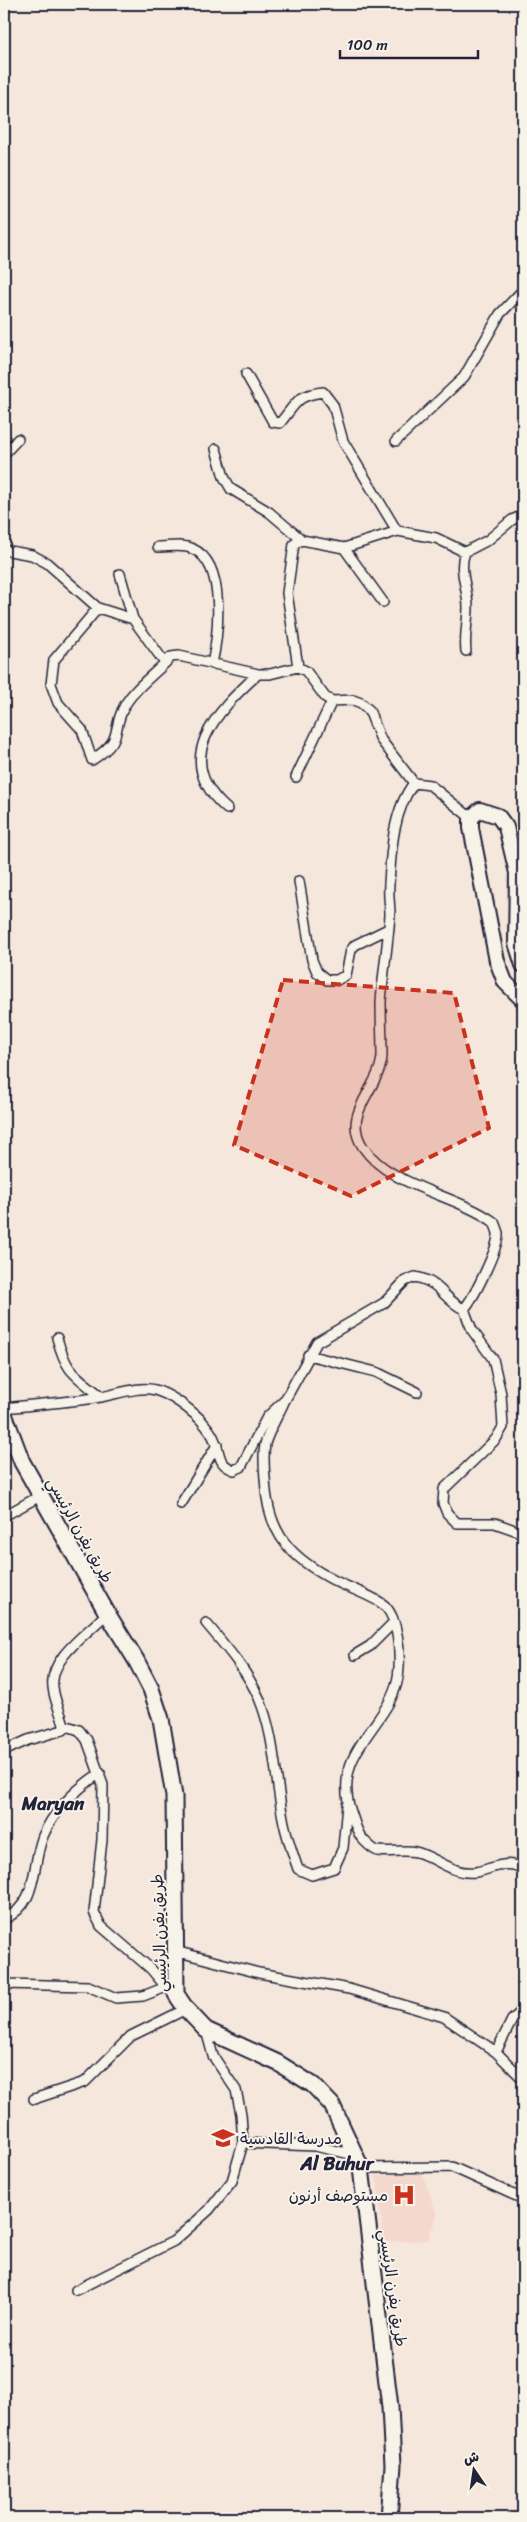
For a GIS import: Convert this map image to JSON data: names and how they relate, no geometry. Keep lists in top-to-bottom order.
{
  "streets": {
    "main road": ["طريق يفرن الرئيسي"]
  },
  "districts": ["Maryan", "Al Buhur"],
  "places": {
    "school or university": ["مدرسة القادسية"],
    "hospital": ["مستوصف أرنون"]
  },
  "scale_bar": "100 m",
  "north": "top"
}
